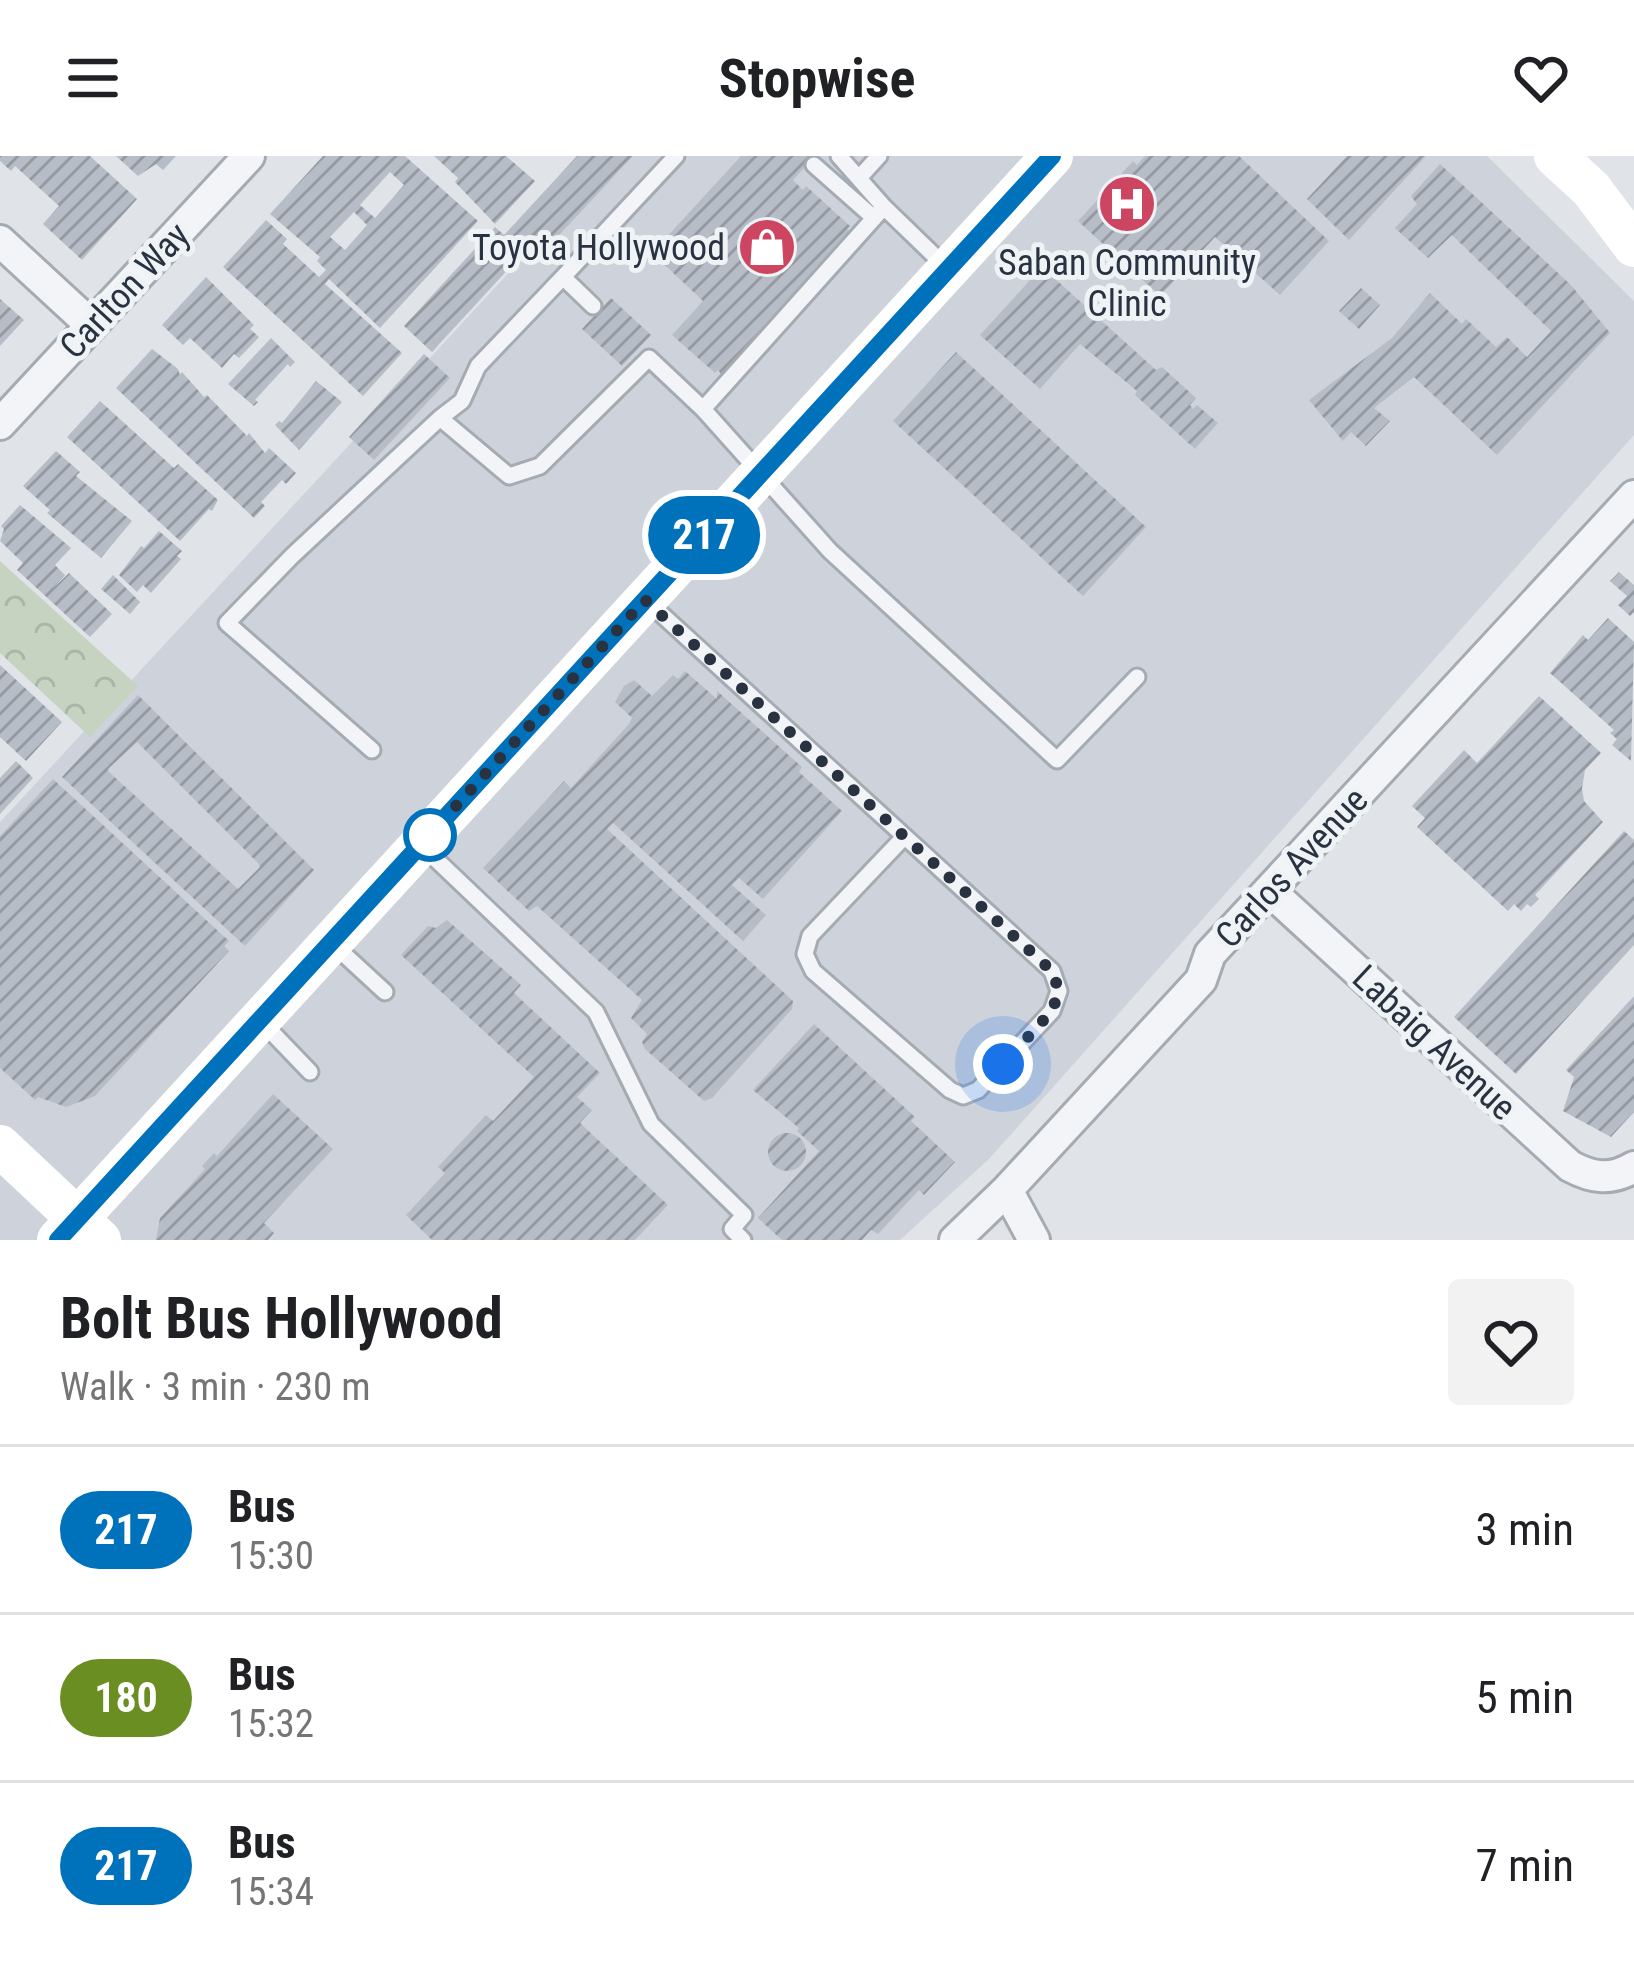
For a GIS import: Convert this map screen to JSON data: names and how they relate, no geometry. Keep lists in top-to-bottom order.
{
  "streets": {
    "street": ["Carlton Way", "Carlos Avenue", "Labaig Avenue"]
  },
  "crossings": [
    ["Carlos Avenue", "Labaig Avenue"]
  ],
  "places": {
    "hospital": ["Saban Community Clinic"],
    "shop": ["Toyota Hollywood"]
  },
  "lines": ["bus line 217"],
  "page": {
    "header": "Stopwise",
    "on_map": "217",
    "heading": ["Bolt Bus Hollywood", "Walk · 3 min · 230 m"],
    "list": [
      {
        "mark": "217",
        "name": "Bus",
        "note": "15:30",
        "value": "3 min"
      },
      {
        "mark": "180",
        "name": "Bus",
        "note": "15:32",
        "value": "5 min"
      },
      {
        "mark": "217",
        "name": "Bus",
        "note": "15:34",
        "value": "7 min"
      }
    ]
  }
}
